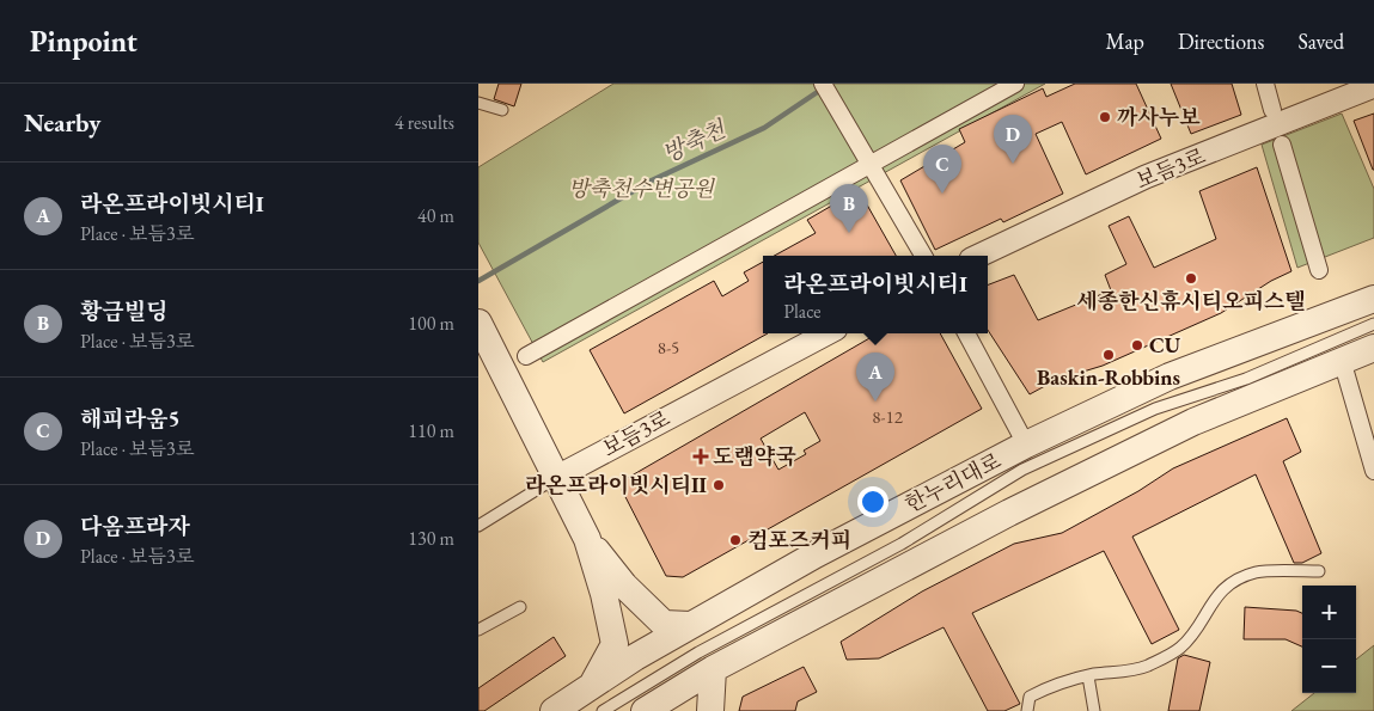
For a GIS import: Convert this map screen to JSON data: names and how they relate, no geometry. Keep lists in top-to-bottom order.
{
  "streets": {
    "street": ["보듬3로", "한누리대로"]
  },
  "water": ["방축천"],
  "parks": ["방축천수변공원"],
  "places": {
    "other": [
      "까사누보",
      "세종한신휴시티오피스텔",
      "CU",
      "Baskin-Robbins",
      "라온프라이빗시티Ⅱ",
      "컴포즈커피"
    ],
    "health": ["도램약국"]
  },
  "house_numbers": ["8-5", "8-12"],
  "page": {
    "header": "Pinpoint",
    "nav": ["Map", "Directions", "Saved"],
    "heading": ["Nearby", "4 results"],
    "pins": [
      "D",
      "C",
      "B",
      "A"
    ],
    "list": [
      {
        "mark": "A",
        "name": "라온프라이빗시티Ⅰ",
        "note": "Place · 보듬3로",
        "value": "40 m"
      },
      {
        "mark": "B",
        "name": "황금빌딩",
        "note": "Place · 보듬3로",
        "value": "100 m"
      },
      {
        "mark": "C",
        "name": "해피라움5",
        "note": "Place · 보듬3로",
        "value": "110 m"
      },
      {
        "mark": "D",
        "name": "다옴프라자",
        "note": "Place · 보듬3로",
        "value": "130 m"
      }
    ],
    "popup": ["라온프라이빗시티Ⅰ", "Place"],
    "map_buttons": ["+", "−"]
  }
}
